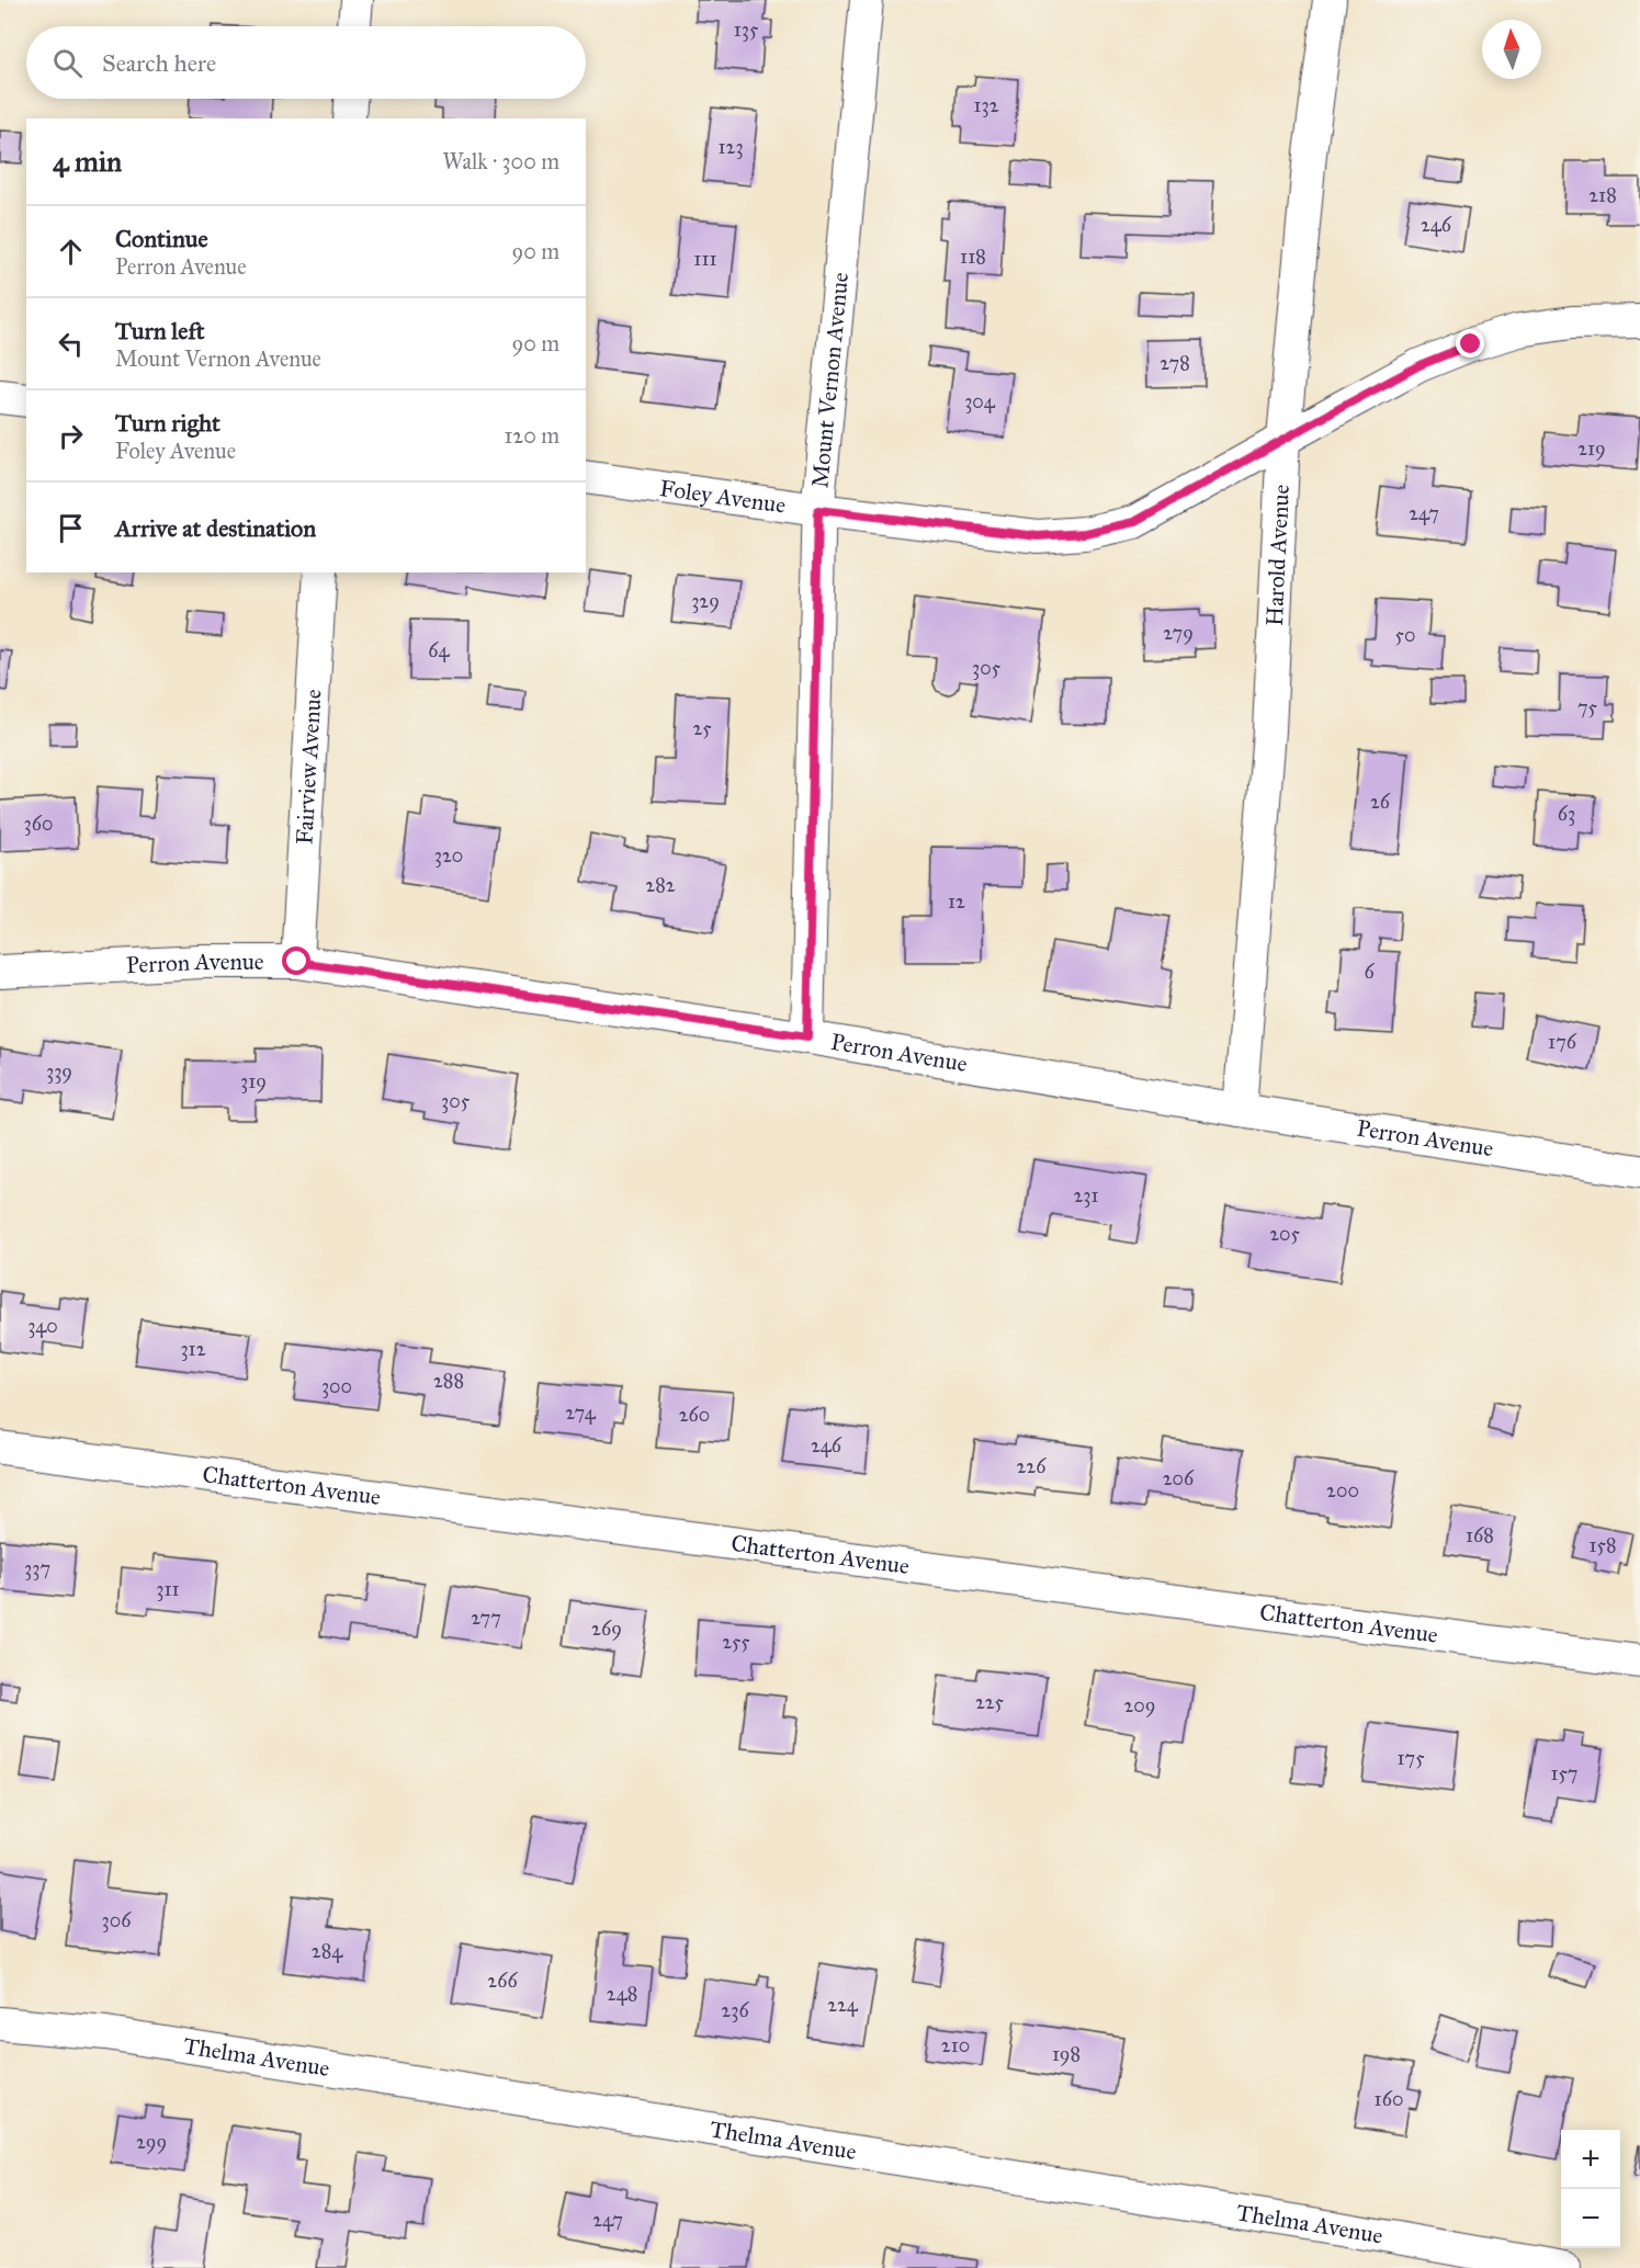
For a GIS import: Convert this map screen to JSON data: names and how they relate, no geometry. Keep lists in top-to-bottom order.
{
  "streets": {
    "street": [
      "Mount Vernon Avenue",
      "Foley Avenue",
      "Harold Avenue",
      "Fairview Avenue",
      "Perron Avenue",
      "Chatterton Avenue",
      "Thelma Avenue"
    ]
  },
  "crossings": [
    ["Mount Vernon Avenue", "Foley Avenue"],
    ["Mount Vernon Avenue", "Perron Avenue"],
    ["Foley Avenue", "Harold Avenue"],
    ["Harold Avenue", "Perron Avenue"],
    ["Fairview Avenue", "Perron Avenue"]
  ],
  "house_numbers": [
    "135",
    "132",
    "123",
    "218",
    "246",
    "118",
    "111",
    "278",
    "304",
    "219",
    "247",
    "329",
    "279",
    "50",
    "64",
    "305",
    "75",
    "25",
    "26",
    "63",
    "360",
    "320",
    "282",
    "12",
    "6",
    "176",
    "339",
    "319",
    "305",
    "231",
    "205",
    "340",
    "312",
    "288",
    "300",
    "274",
    "260",
    "246",
    "226",
    "206",
    "200",
    "168",
    "158",
    "337",
    "311",
    "277",
    "269",
    "255",
    "225",
    "209",
    "175",
    "157",
    "306",
    "284",
    "266",
    "248",
    "224",
    "236",
    "210",
    "198",
    "160",
    "299",
    "247"
  ],
  "north": "top",
  "page": {
    "search": "Search here",
    "heading": ["4 min", "Walk · 300 m"],
    "list": [
      ["Continue", "Perron Avenue", "90 m"],
      ["Turn left", "Mount Vernon Avenue", "90 m"],
      ["Turn right", "Foley Avenue", "120 m"],
      "Arrive at destination"
    ],
    "map_buttons": ["+", "−"]
  }
}
